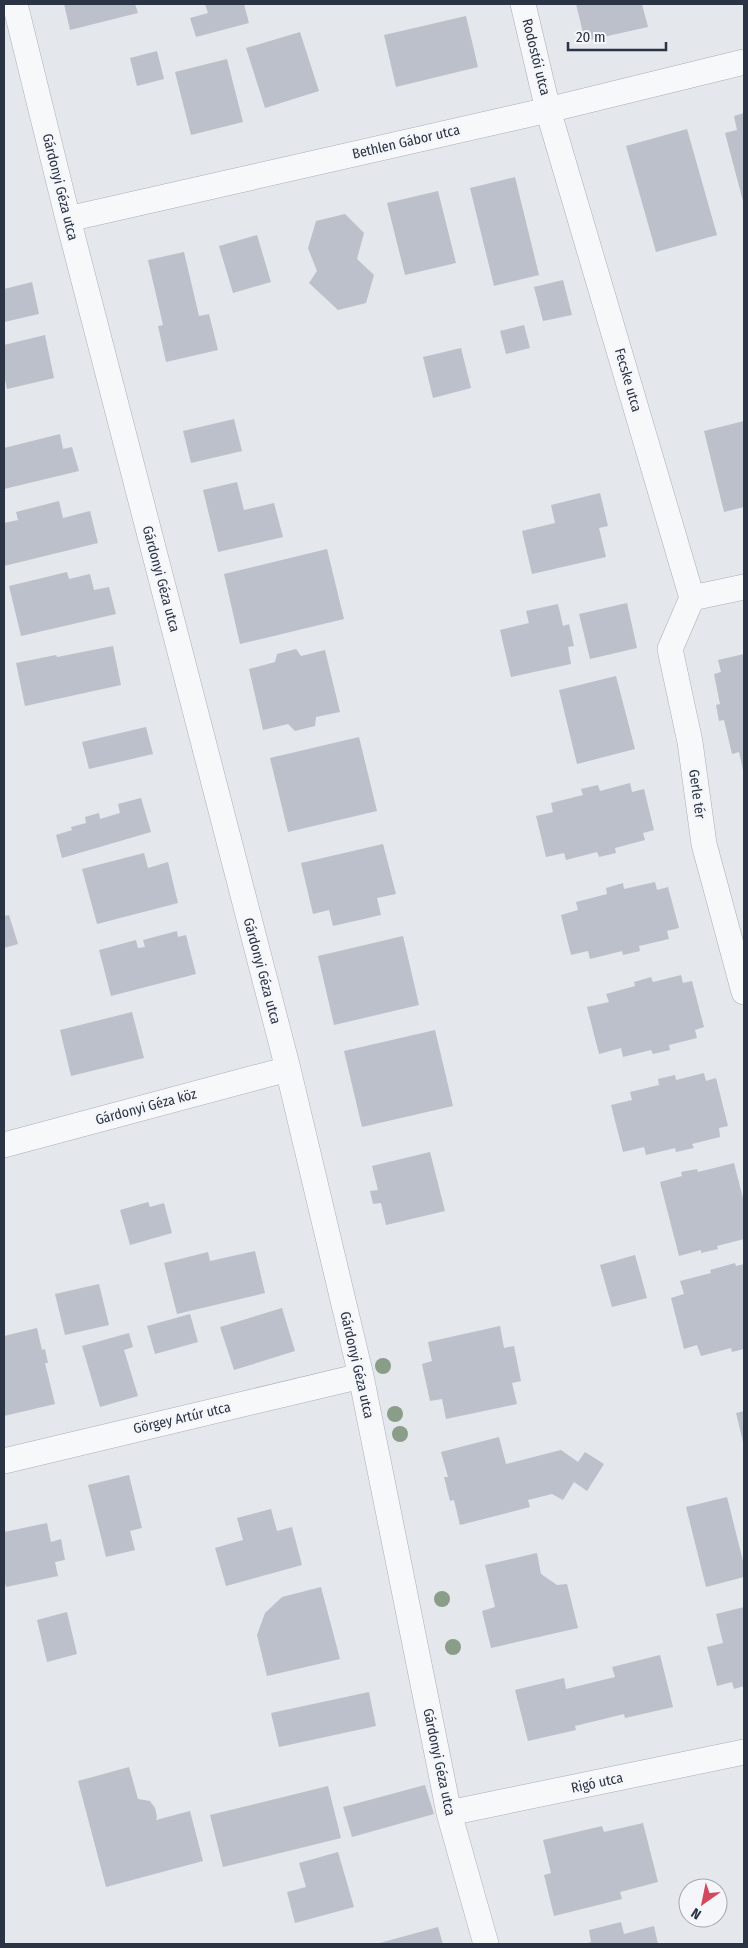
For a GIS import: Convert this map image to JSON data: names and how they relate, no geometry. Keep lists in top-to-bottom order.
{
  "streets": {
    "street": [
      "Rodostói utca",
      "Bethlen Gábor utca",
      "Gárdonyi Géza utca",
      "Fecske utca",
      "Gerle tér",
      "Gárdonyi Géza köz",
      "Görgey Artúr utca",
      "Rigó utca"
    ]
  },
  "crossings": [
    ["Rodostói utca", "Bethlen Gábor utca"],
    ["Rodostói utca", "Fecske utca"],
    ["Bethlen Gábor utca", "Gárdonyi Géza utca"],
    ["Bethlen Gábor utca", "Fecske utca"],
    ["Gárdonyi Géza utca", "Gárdonyi Géza köz"],
    ["Gárdonyi Géza utca", "Görgey Artúr utca"],
    ["Gárdonyi Géza utca", "Rigó utca"],
    ["Fecske utca", "Gerle tér"]
  ],
  "scale_bar": "20 m",
  "north": "bottom left"
}
